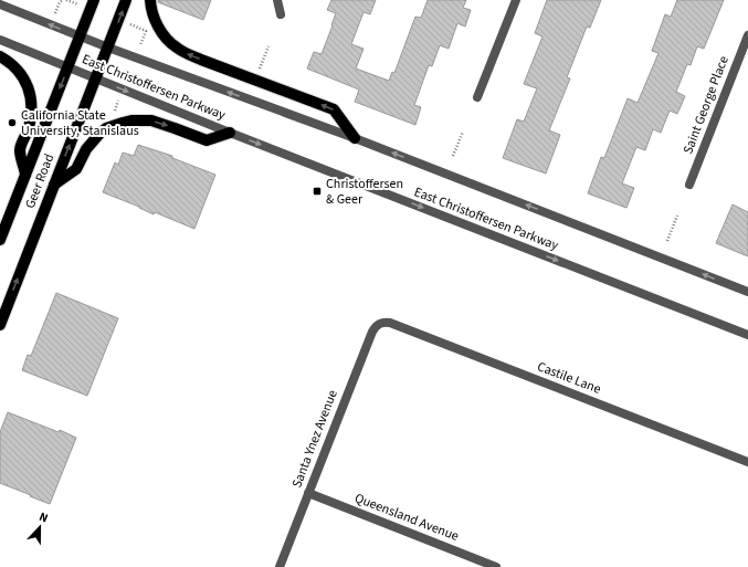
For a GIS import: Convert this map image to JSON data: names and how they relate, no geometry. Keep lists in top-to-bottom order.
{
  "streets": {
    "main road": ["Geer Road"],
    "street": [
      "East Christoffersen Parkway",
      "Saint George Place",
      "Castile Lane",
      "Santa Ynez Avenue",
      "Queensland Avenue"
    ]
  },
  "crossings": [
    ["East Christoffersen Parkway", "Geer Road"],
    ["Castile Lane", "Santa Ynez Avenue"],
    ["Santa Ynez Avenue", "Queensland Avenue"]
  ],
  "places": {
    "other": ["California State University, Stanislaus"],
    "transit": ["Christoffersen & Geer"]
  },
  "north": "top"
}
